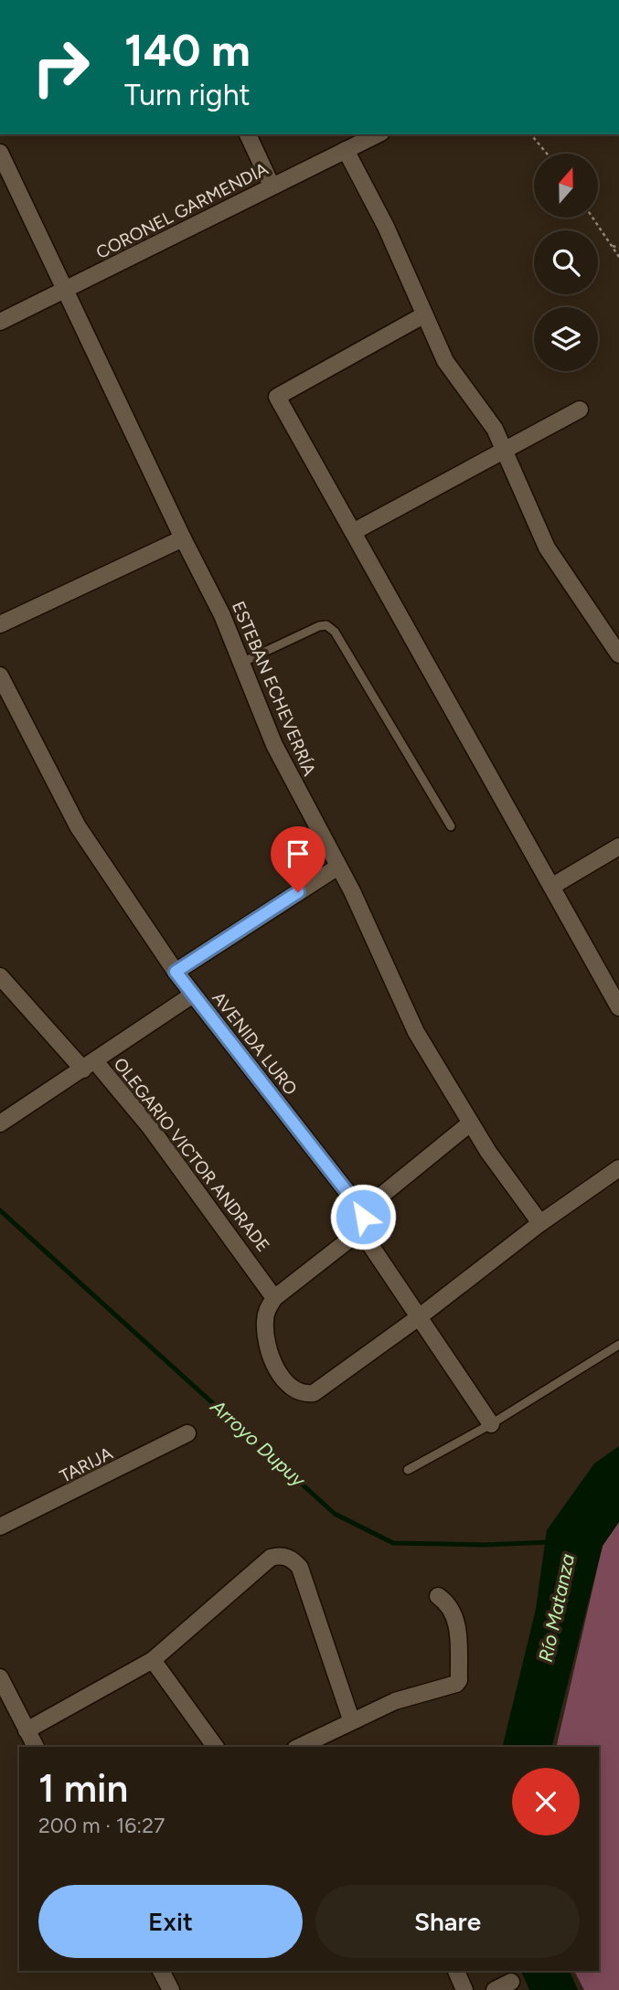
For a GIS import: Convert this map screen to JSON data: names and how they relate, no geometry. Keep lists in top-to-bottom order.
{
  "streets": {
    "street": [
      "CORONEL GARMENDIA",
      "ESTEBAN ECHEVERRÍA",
      "AVENIDA LURO",
      "OLEGARIO VICTOR ANDRADE",
      "TARIJA"
    ]
  },
  "crossings": [
    ["CORONEL GARMENDIA", "ESTEBAN ECHEVERRÍA"]
  ],
  "water": ["Arroyo Dupuy", "Río Matanza"],
  "north": "top",
  "page": {
    "turn": ["140 m", "Turn right"],
    "heading": ["1 min", "200 m · 16:27"],
    "buttons": ["Exit", "Share"]
  }
}
